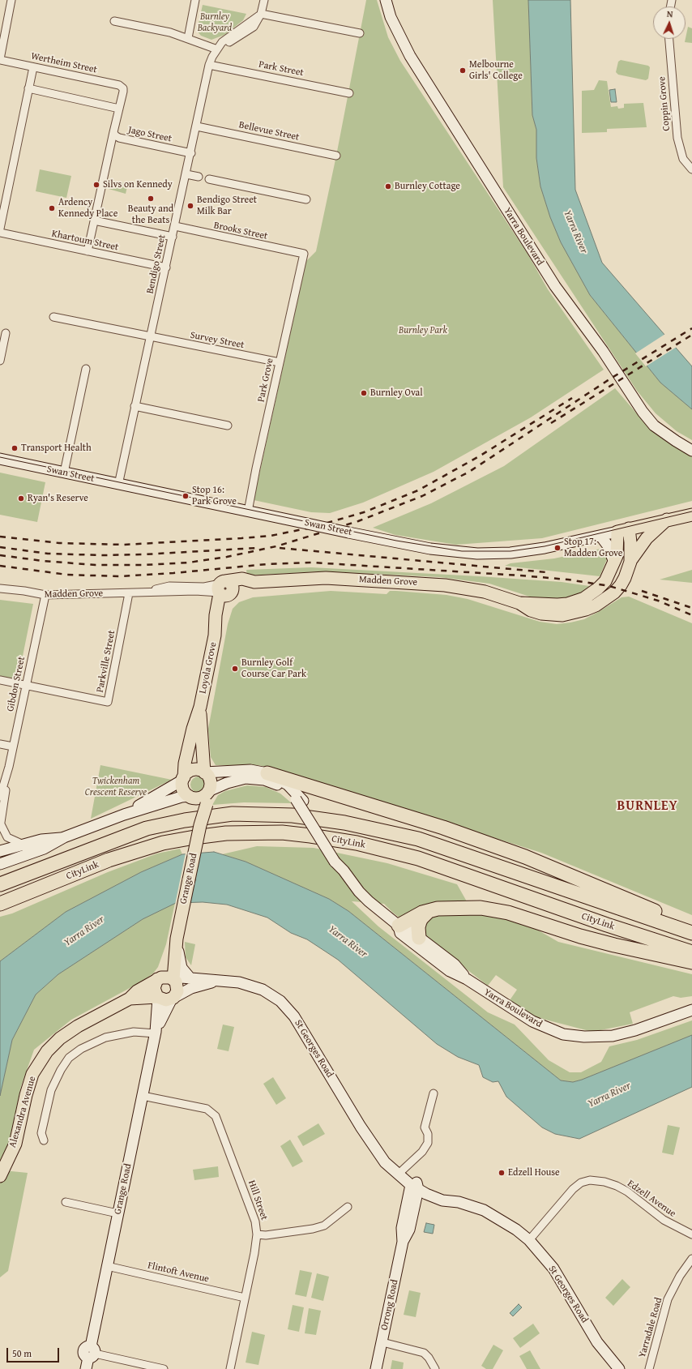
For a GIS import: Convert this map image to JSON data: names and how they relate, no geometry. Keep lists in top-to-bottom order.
{
  "streets": {
    "highway": ["CityLink"],
    "main road": [
      "Yarra Boulevard",
      "Swan Street",
      "Madden Grove",
      "Loyola Grove",
      "Grange Road",
      "St Georges Road",
      "Alexandra Avenue",
      "Orrong Road"
    ],
    "street": [
      "Wertheim Street",
      "Park Street",
      "Coppin Grove",
      "Bellevue Street",
      "Jago Street",
      "Brooks Street",
      "Khartoum Street",
      "Bendigo Street",
      "Survey Street",
      "Park Grove",
      "Parkville Street",
      "Gibdon Street",
      "Edzell Avenue",
      "Hill Street",
      "Flintoft Avenue",
      "Yarradale Road"
    ]
  },
  "crossings": [
    ["Wertheim Street", "Jago Street"],
    ["Park Street", "Bendigo Street"],
    ["Bellevue Street", "Bendigo Street"],
    ["Jago Street", "Bendigo Street"],
    ["Brooks Street", "Bendigo Street"],
    ["Brooks Street", "Park Grove"],
    ["Yarra Boulevard", "Loyola Grove"],
    ["Yarra Boulevard", "Grange Road"],
    ["Khartoum Street", "Bendigo Street"],
    ["Bendigo Street", "Survey Street"],
    ["Bendigo Street", "Swan Street"],
    ["Survey Street", "Park Grove"],
    ["Park Grove", "Swan Street"],
    ["Swan Street", "Madden Grove"],
    ["Madden Grove", "Parkville Street"],
    ["Madden Grove", "Loyola Grove"],
    ["Madden Grove", "Gibdon Street"],
    ["Parkville Street", "Gibdon Street"],
    ["Loyola Grove", "Grange Road"],
    ["Grange Road", "St Georges Road"],
    ["Grange Road", "Alexandra Avenue"],
    ["Grange Road", "Hill Street"],
    ["Grange Road", "Flintoft Avenue"],
    ["St Georges Road", "Alexandra Avenue"],
    ["St Georges Road", "Edzell Avenue"],
    ["St Georges Road", "Orrong Road"],
    ["Hill Street", "Flintoft Avenue"]
  ],
  "districts": ["BURNLEY"],
  "water": ["Yarra River"],
  "parks": ["Burnley Backyard", "Burnley Park", "Twickenham Crescent Reserve"],
  "places": [
    "Melbourne Girls' College",
    "Silvs on Kennedy",
    "Burnley Cottage",
    "Beauty and the Beats",
    "Bendigo Street Milk Bar",
    "Ardency Kennedy Place",
    "Burnley Oval",
    "Transport Health",
    "Stop 16: Park Grove",
    "Ryan's Reserve",
    "Stop 17: Madden Grove",
    "Burnley Golf Course Car Park",
    "Edzell House"
  ],
  "scale_bar": "50 m",
  "north": "top"
}
